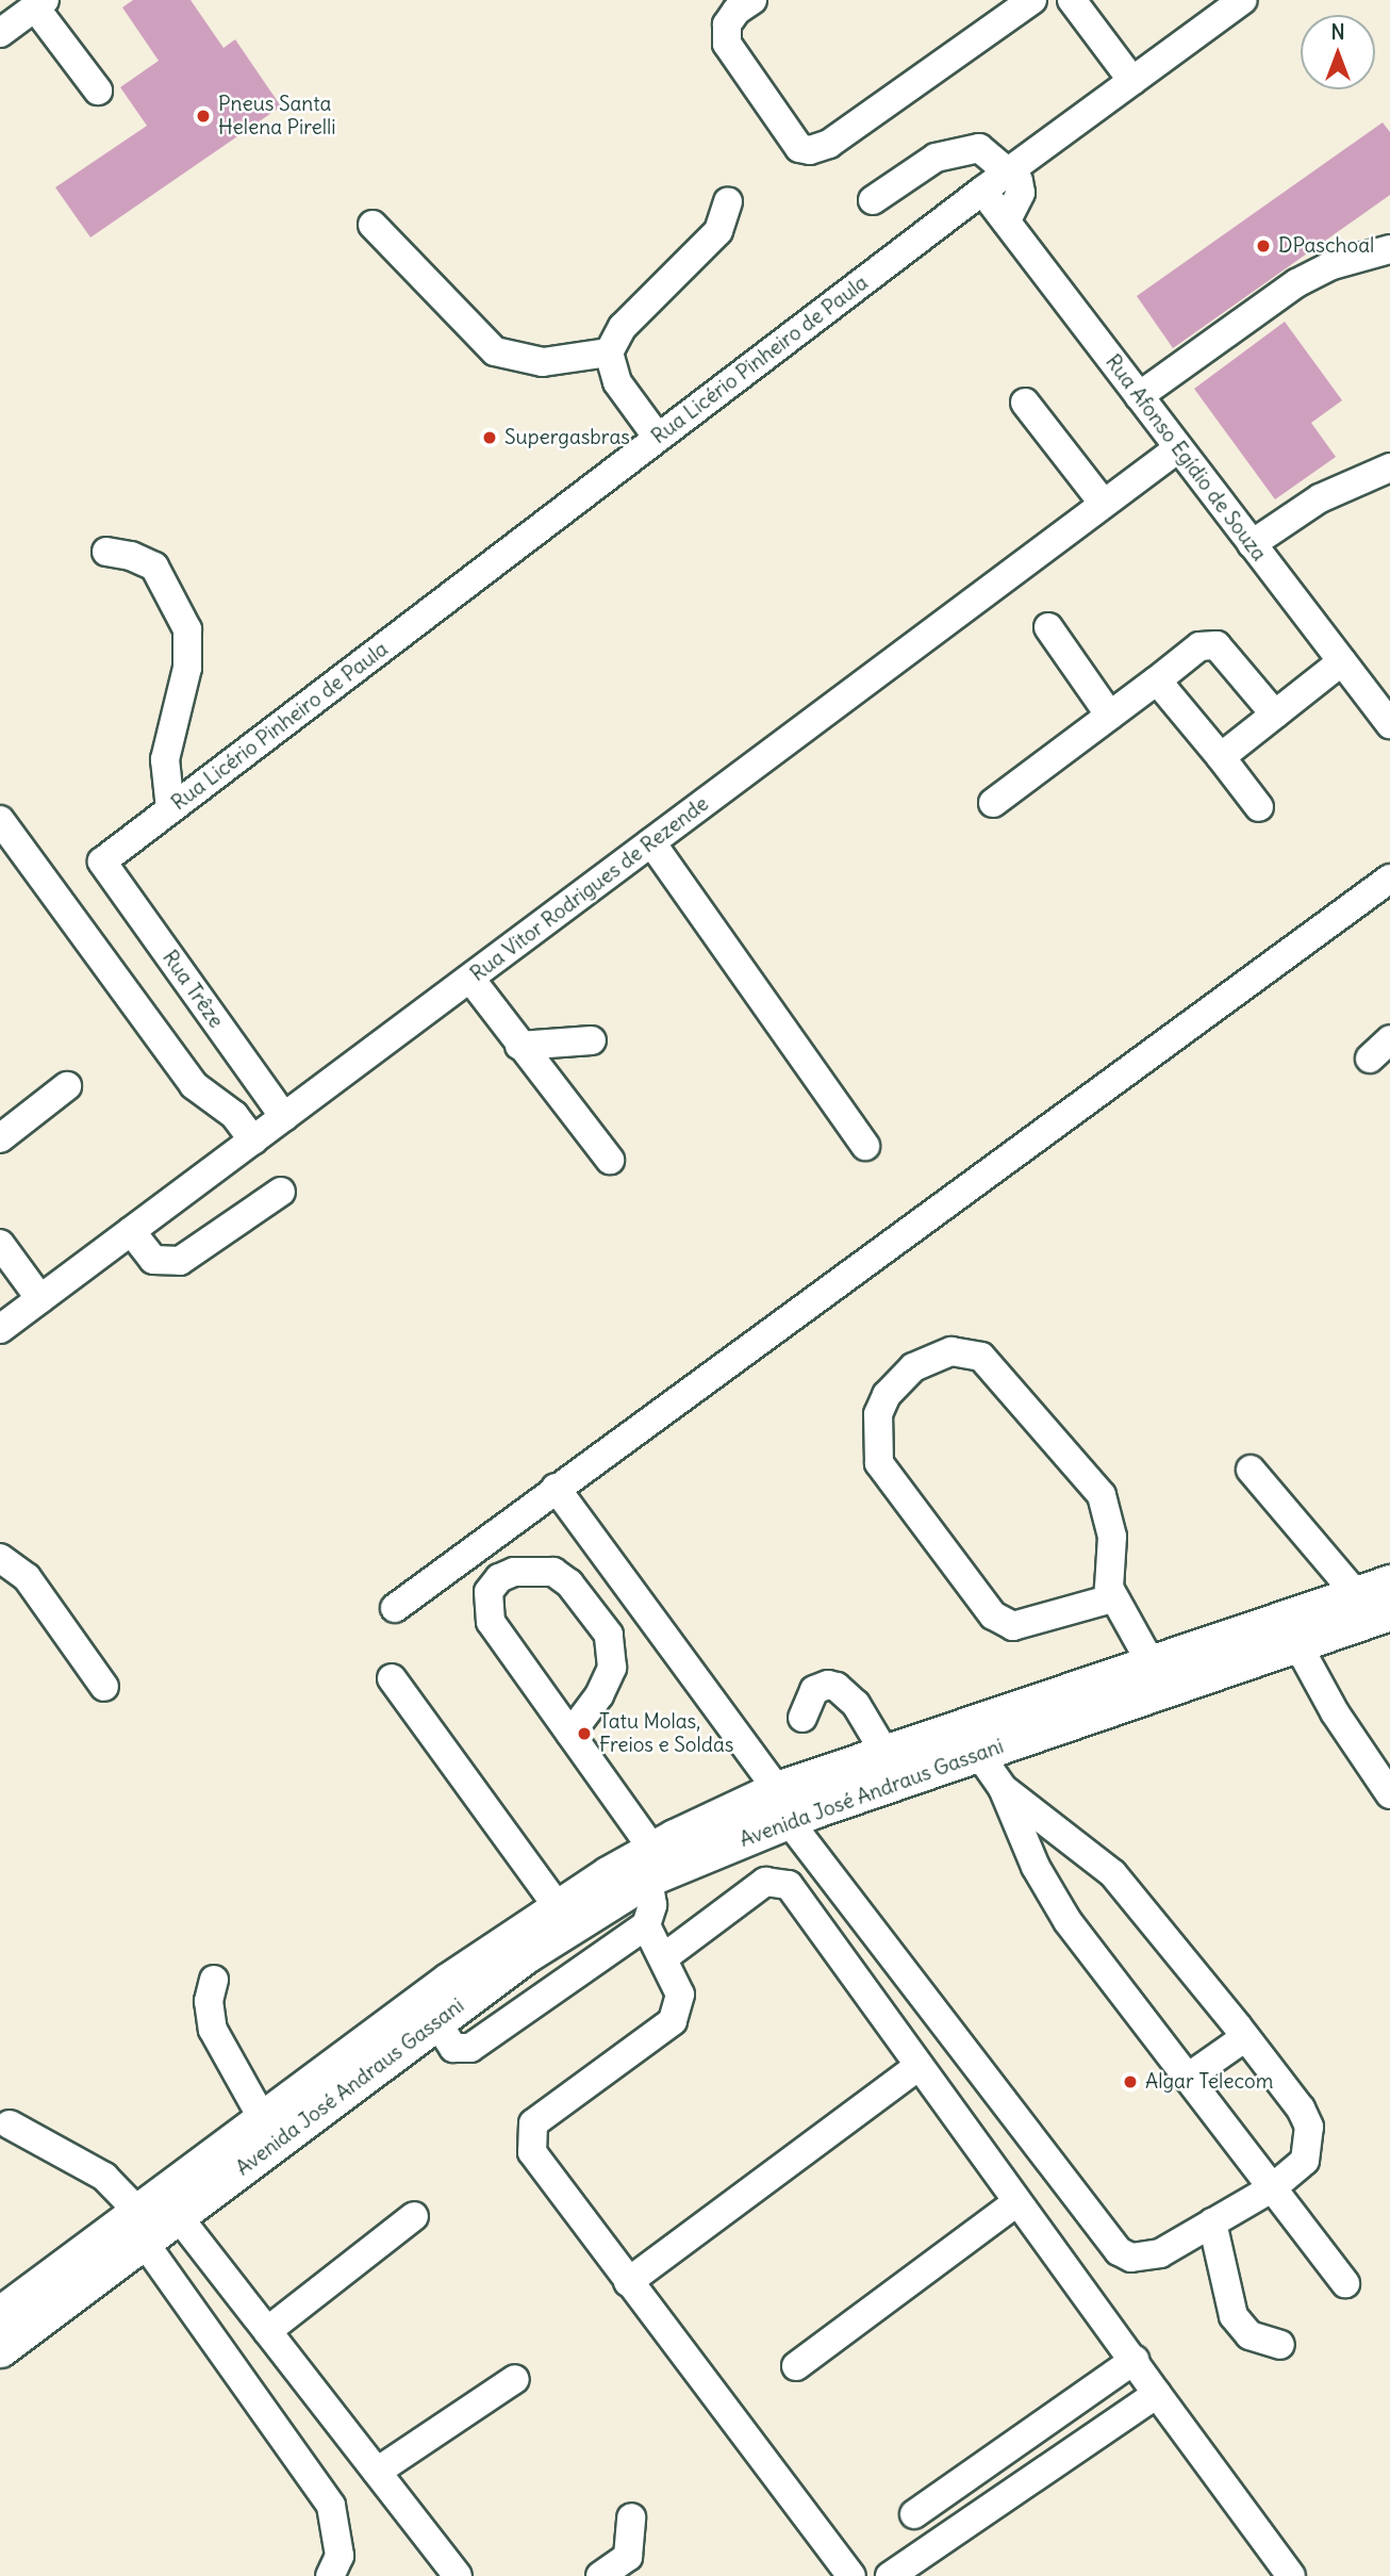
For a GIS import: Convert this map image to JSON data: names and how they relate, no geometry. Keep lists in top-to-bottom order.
{
  "streets": {
    "main road": ["Avenida José Andraus Gassani"],
    "street": [
      "Rua Licério Pinheiro de Paula",
      "Rua Afonso Egídio de Souza",
      "Rua Vitor Rodrigues de Rezende",
      "Rua Trêze"
    ]
  },
  "crossings": [
    ["Rua Licério Pinheiro de Paula", "Rua Afonso Egídio de Souza"],
    ["Rua Licério Pinheiro de Paula", "Rua Trêze"],
    ["Rua Afonso Egídio de Souza", "Rua Vitor Rodrigues de Rezende"],
    ["Rua Vitor Rodrigues de Rezende", "Rua Trêze"]
  ],
  "places": [
    "Pneus Santa Helena Pirelli",
    "DPaschoal",
    "Supergasbras",
    "Tatu Molas, Freios e Soldas",
    "Algar Telecom"
  ],
  "north": "top"
}
